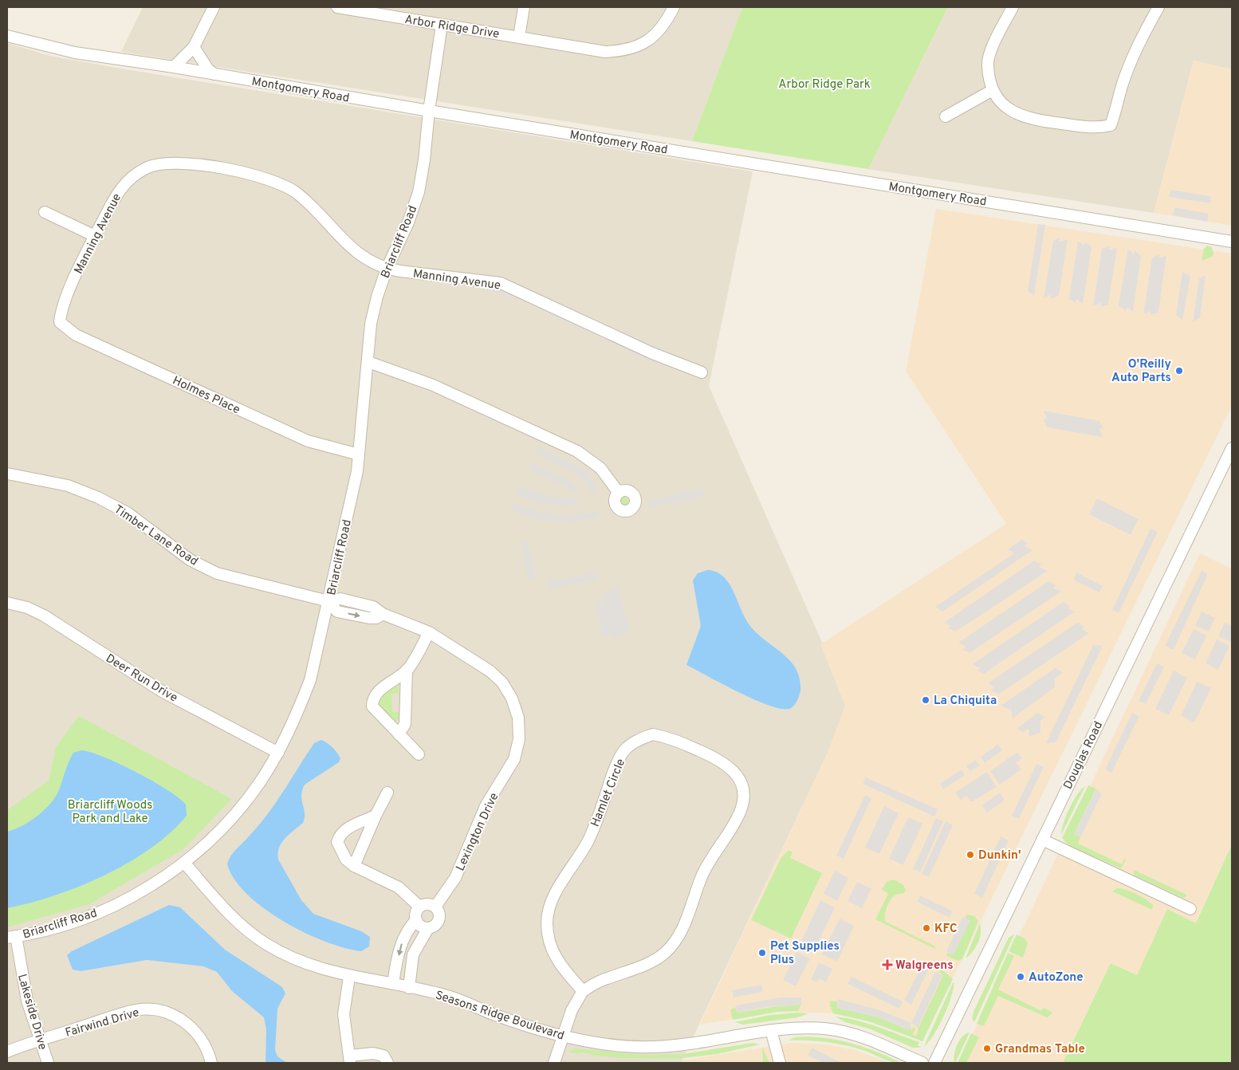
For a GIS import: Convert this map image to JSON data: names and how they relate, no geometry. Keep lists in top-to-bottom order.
{
  "streets": {
    "street": [
      "Arbor Ridge Drive",
      "Montgomery Road",
      "Manning Avenue",
      "Briarcliff Road",
      "Holmes Place",
      "Timber Lane Road",
      "Deer Run Drive",
      "Douglas Road",
      "Hamlet Circle",
      "Lexington Drive",
      "Lakeside Drive",
      "Seasons Ridge Boulevard",
      "Fairwind Drive"
    ]
  },
  "crossings": [
    ["Arbor Ridge Drive", "Briarcliff Road"],
    ["Montgomery Road", "Briarcliff Road"],
    ["Manning Avenue", "Briarcliff Road"],
    ["Manning Avenue", "Holmes Place"],
    ["Briarcliff Road", "Holmes Place"],
    ["Briarcliff Road", "Timber Lane Road"],
    ["Briarcliff Road", "Deer Run Drive"],
    ["Briarcliff Road", "Lexington Drive"],
    ["Briarcliff Road", "Lakeside Drive"],
    ["Briarcliff Road", "Seasons Ridge Boulevard"],
    ["Timber Lane Road", "Lexington Drive"],
    ["Hamlet Circle", "Seasons Ridge Boulevard"],
    ["Lakeside Drive", "Fairwind Drive"]
  ],
  "parks": ["Arbor Ridge Park", "Briarcliff Woods Park and Lake"],
  "places": {
    "other": [
      "O'Reilly Auto Parts",
      "La Chiquita",
      "Dunkin'",
      "KFC",
      "Pet Supplies Plus",
      "AutoZone",
      "Grandmas Table"
    ],
    "health": ["Walgreens"]
  }
}
